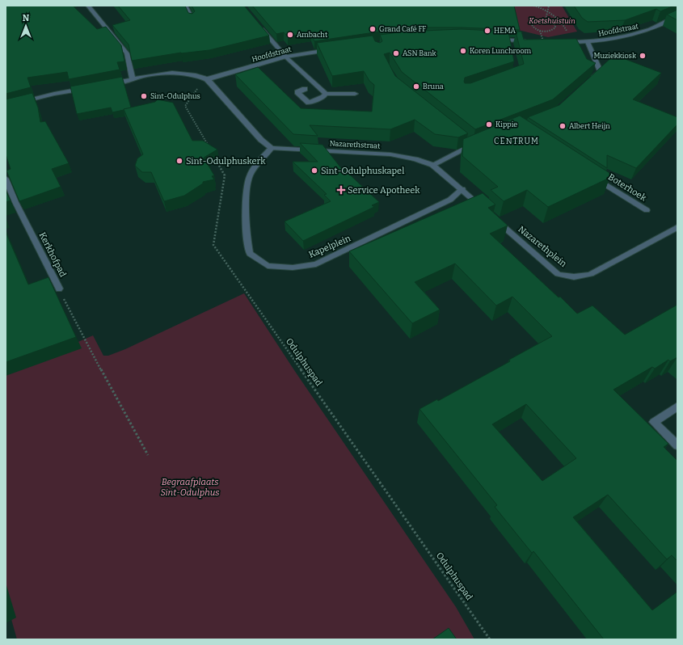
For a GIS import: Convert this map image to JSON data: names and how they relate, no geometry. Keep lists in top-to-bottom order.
{
  "streets": {
    "street": [
      "Hoofdstraat",
      "Nazarethstraat",
      "Boterhoek",
      "Kapelplein",
      "Nazarethplein",
      "Kerkhofpad"
    ],
    "path": ["Odulphuspad"]
  },
  "crossings": [
    ["Nazarethstraat", "Kapelplein"]
  ],
  "districts": ["CENTRUM"],
  "parks": ["Koetshuistuin", "Begraafplaats Sint-Odulphus"],
  "places": {
    "other": [
      "Grand Café FF",
      "HEMA",
      "Ambacht",
      "Koren Lunchroom",
      "ASN Bank",
      "Muziekkiosk",
      "Bruna",
      "Sint-Odulphus",
      "Kippie",
      "Albert Heijn",
      "Sint-Odulphuskerk",
      "Sint-Odulphuskapel"
    ],
    "health": ["Service Apotheek"]
  },
  "north": "top"
}
